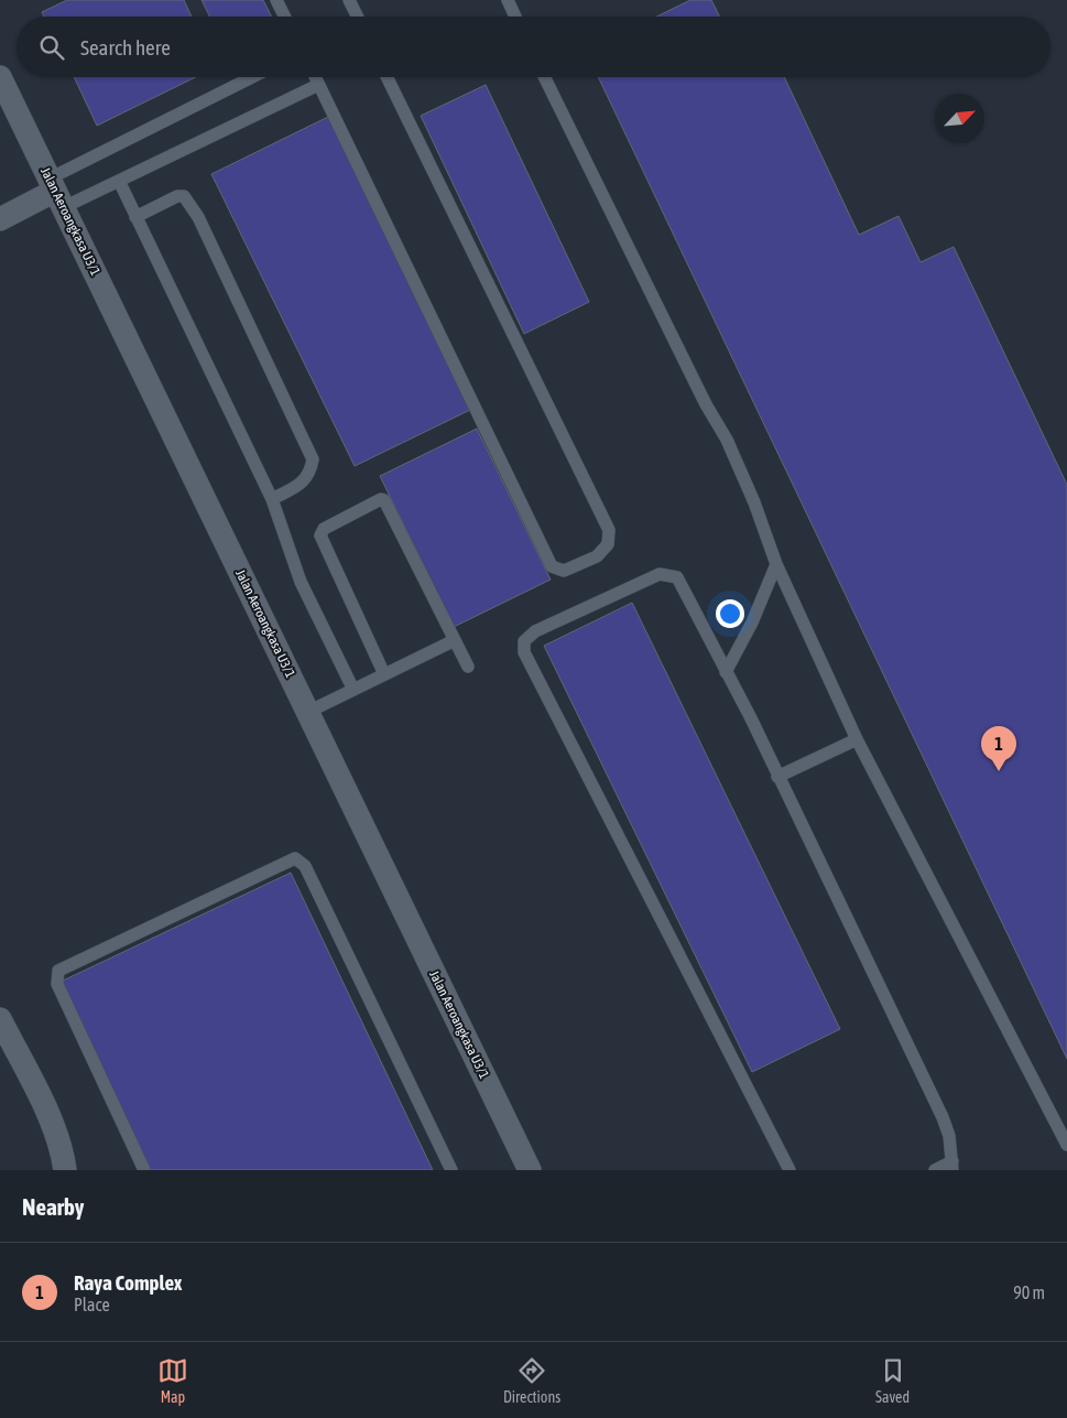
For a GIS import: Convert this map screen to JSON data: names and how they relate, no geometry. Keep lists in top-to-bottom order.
{
  "streets": {
    "street": ["Jalan Aeroangkasa U3/1"]
  },
  "north": "top right",
  "page": {
    "search": "Search here",
    "pins": "1",
    "heading": "Nearby",
    "list": [
      {
        "mark": "1",
        "name": "Raya Complex",
        "note": "Place",
        "value": "90 m"
      }
    ],
    "nav": ["Map", "Directions", "Saved"]
  }
}
